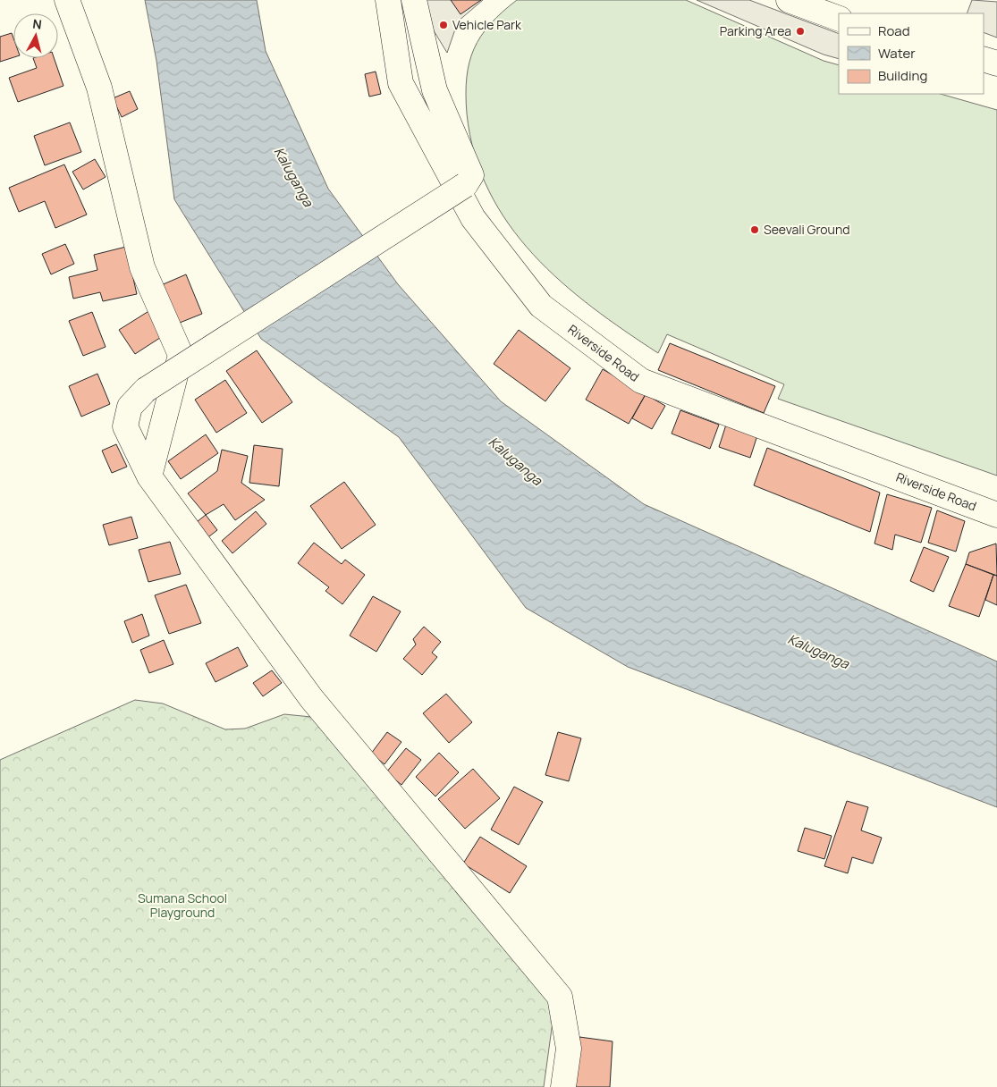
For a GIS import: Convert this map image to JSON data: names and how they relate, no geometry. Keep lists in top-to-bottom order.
{
  "streets": {
    "street": ["Riverside Road"]
  },
  "water": ["Kaluganga"],
  "parks": ["Sumana School Playground"],
  "places": ["Vehicle Park", "Parking Area", "Seevali Ground"],
  "legend": ["Road", "Water", "Building"],
  "north": "top"
}
